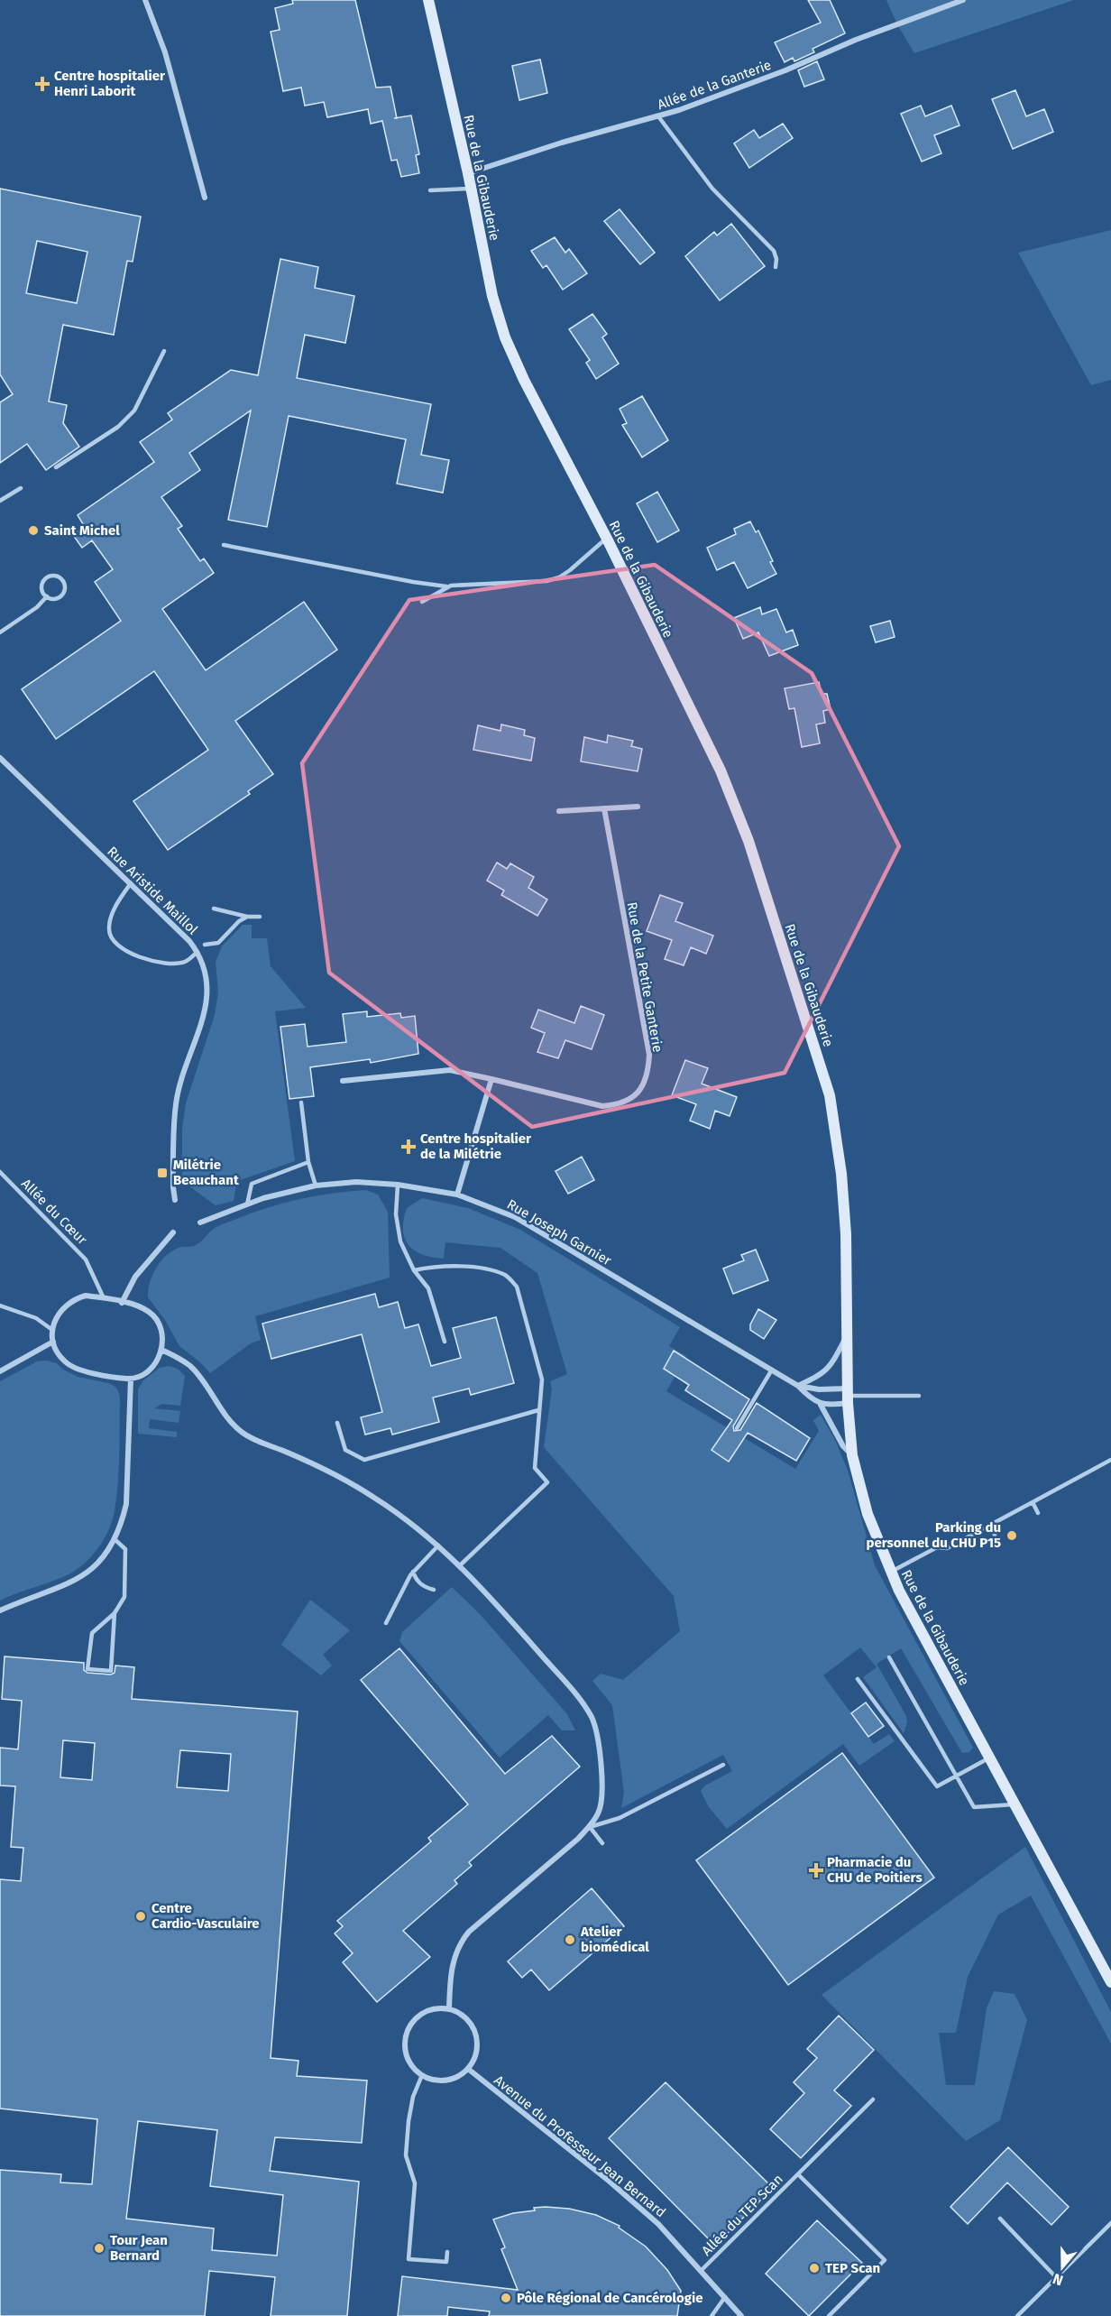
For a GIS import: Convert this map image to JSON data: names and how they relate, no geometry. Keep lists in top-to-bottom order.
{
  "streets": {
    "street": [
      "Allée de la Ganterie",
      "Rue de la Gibauderie",
      "Rue Aristide Maillol",
      "Rue de la Petite Ganterie",
      "Rue Joseph Garnier",
      "Avenue du Professeur Jean Bernard"
    ],
    "lane": ["Allée du Cœur", "Allée du TEP Scan"]
  },
  "crossings": [
    ["Allée de la Ganterie", "Rue de la Gibauderie"],
    ["Avenue du Professeur Jean Bernard", "Allée du TEP Scan"]
  ],
  "places": {
    "health": ["Centre hospitalier Henri Laborit", "Centre hospitalier de la Milétrie", "Pharmacie du CHU de Poitiers"],
    "other": [
      "Saint Michel",
      "Parking du personnel du CHU P15",
      "Centre Cardio-Vasculaire",
      "Atelier biomédical",
      "Tour Jean Bernard",
      "TEP Scan",
      "Pôle Régional de Cancérologie"
    ],
    "transit": ["Milétrie Beauchant"]
  },
  "north": "bottom"
}
